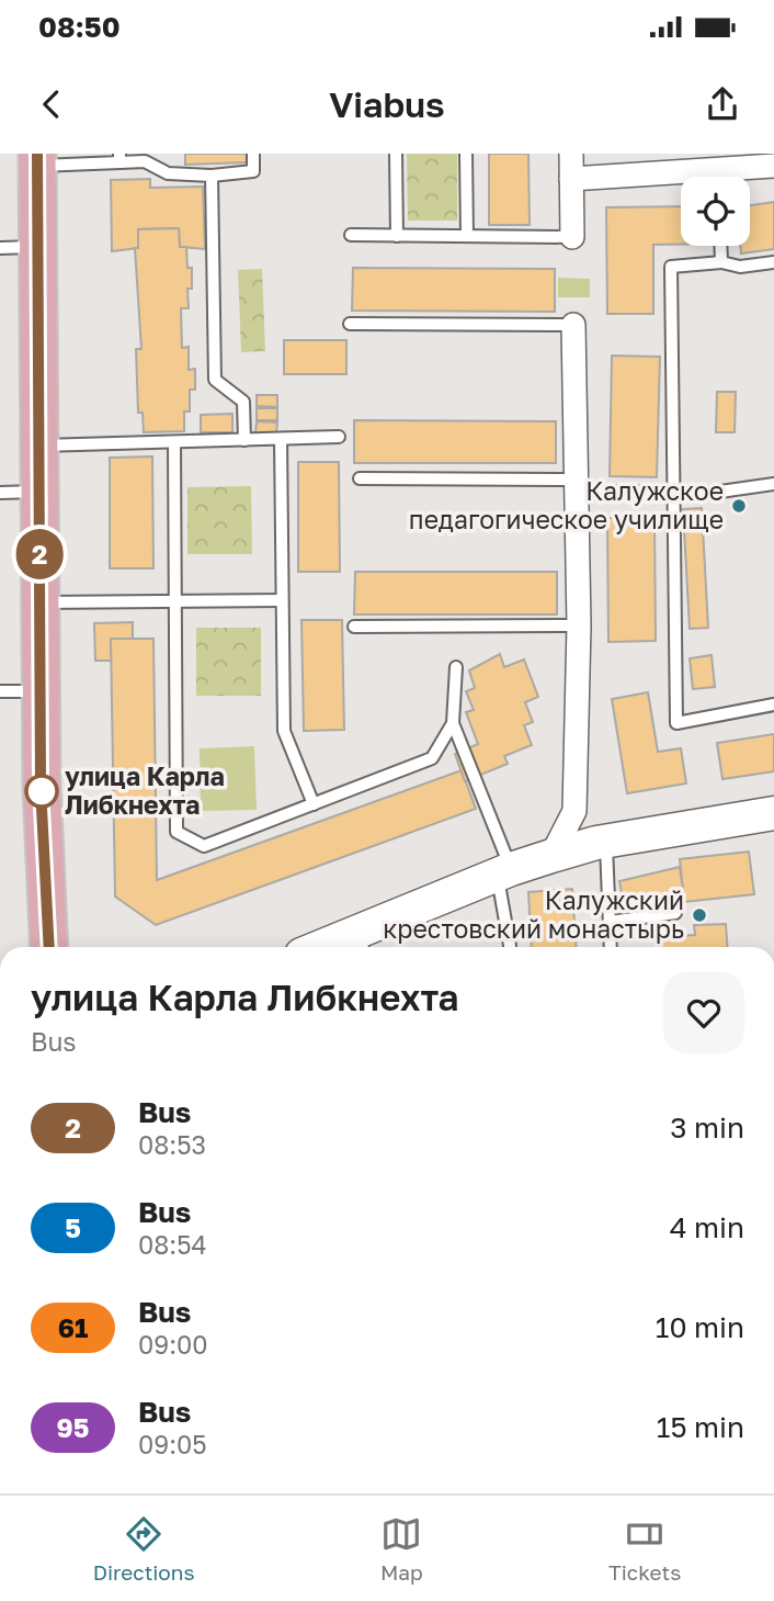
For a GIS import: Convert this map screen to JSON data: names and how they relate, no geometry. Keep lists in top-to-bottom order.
{
  "places": ["Калужское педагогическое училище", "улица Карла Либкнехта", "Калужский крестовский монастырь"],
  "lines": ["bus line 2"],
  "page": {
    "status": "08:50",
    "header": "Viabus",
    "on_map": "2",
    "heading": ["улица Карла Либкнехта", "Bus"],
    "list": [
      {
        "mark": "2",
        "name": "Bus",
        "note": "08:53",
        "value": "3 min"
      },
      {
        "mark": "5",
        "name": "Bus",
        "note": "08:54",
        "value": "4 min"
      },
      {
        "mark": "61",
        "name": "Bus",
        "note": "09:00",
        "value": "10 min"
      },
      {
        "mark": "95",
        "name": "Bus",
        "note": "09:05",
        "value": "15 min"
      }
    ],
    "tabs": ["Directions", "Map", "Tickets"]
  }
}
